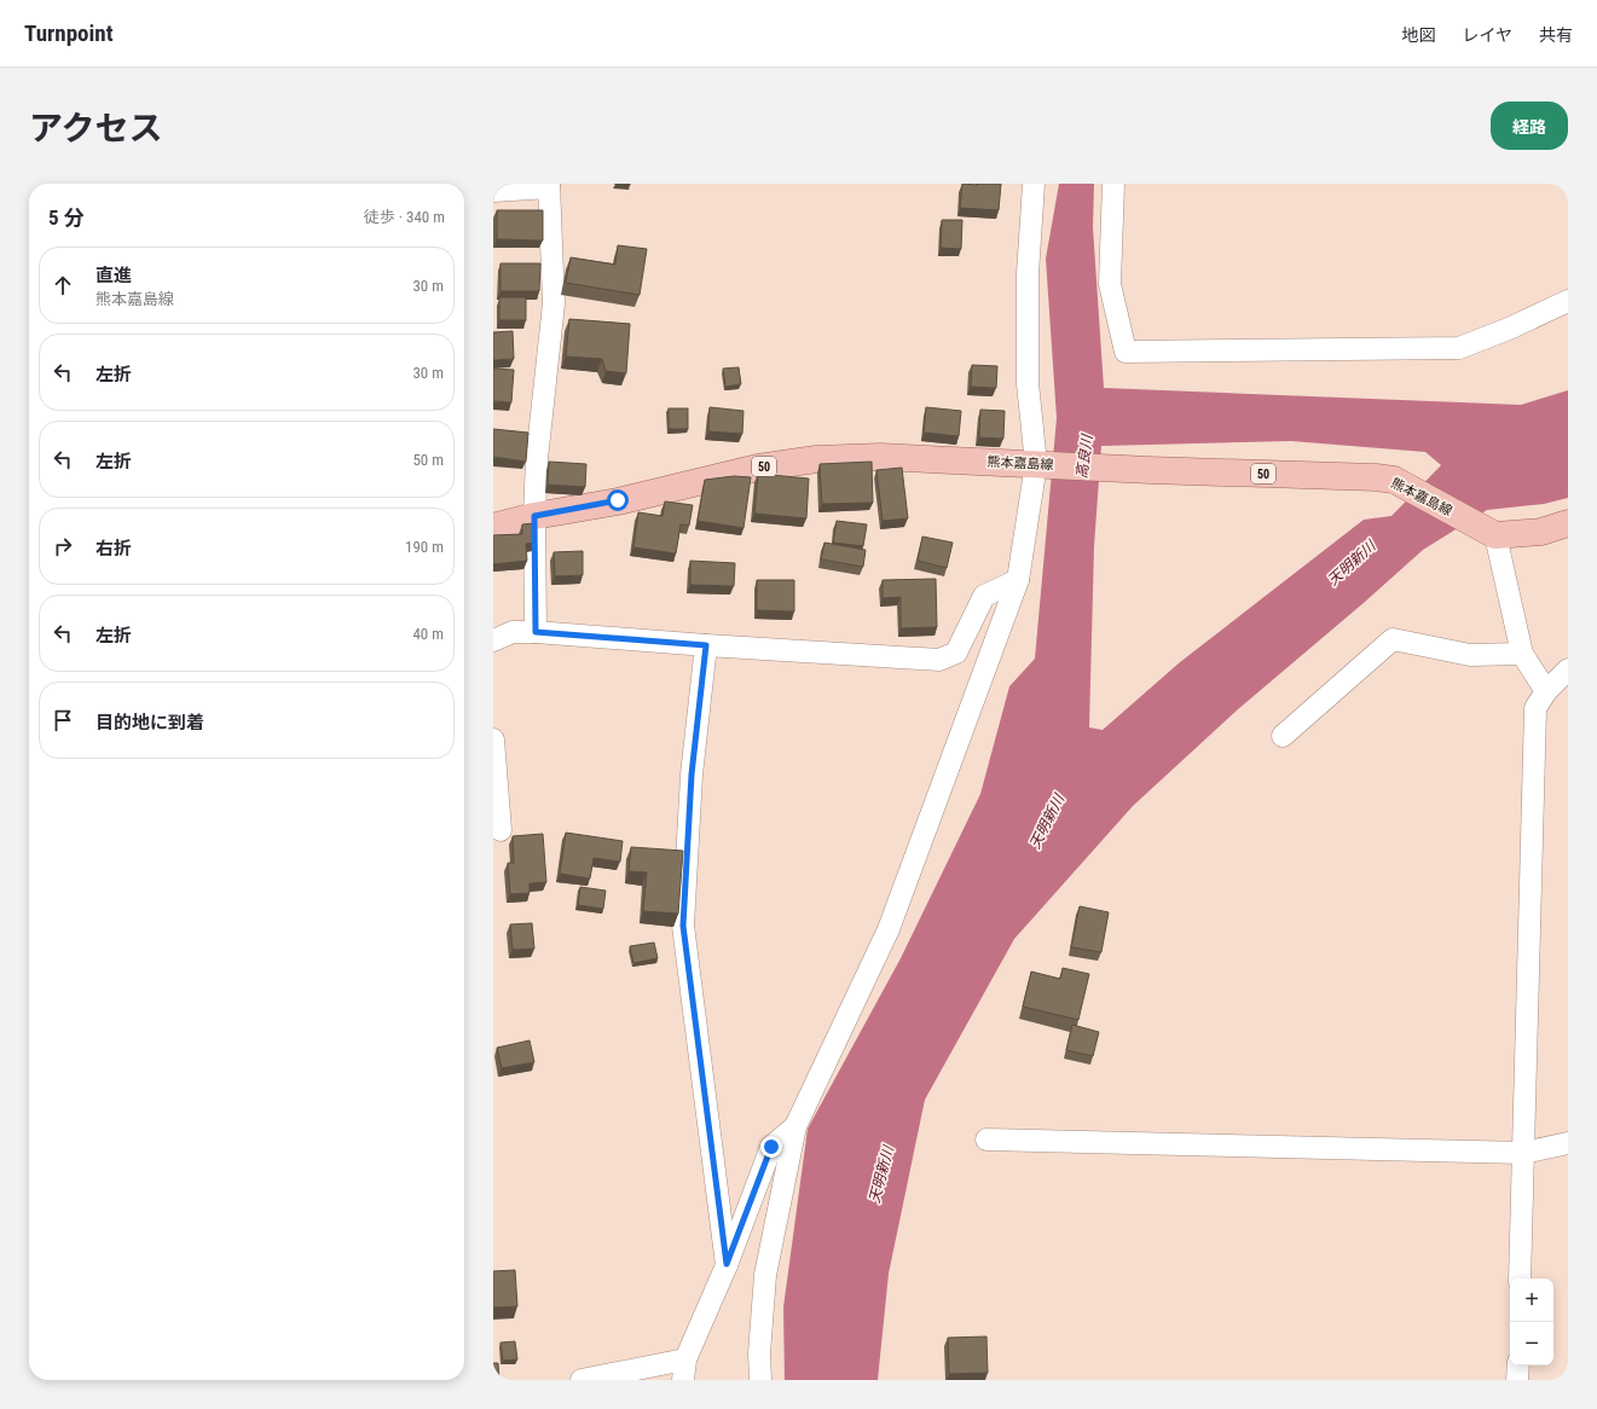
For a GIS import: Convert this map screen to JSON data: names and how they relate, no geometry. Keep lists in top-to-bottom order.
{
  "streets": {
    "main road": ["熊本嘉島線", "50"]
  },
  "water": ["高良川", "天明新川"],
  "page": {
    "header": "Turnpoint",
    "nav": ["地図", "レイヤ", "共有"],
    "title": "アクセス",
    "buttons": "経路",
    "heading": ["5 分", "徒歩 · 340 m"],
    "list": [
      ["直進", "熊本嘉島線", "30 m"],
      ["左折", "30 m"],
      ["左折", "50 m"],
      ["右折", "190 m"],
      ["左折", "40 m"],
      "目的地に到着"
    ],
    "map_buttons": ["+", "−"]
  }
}
